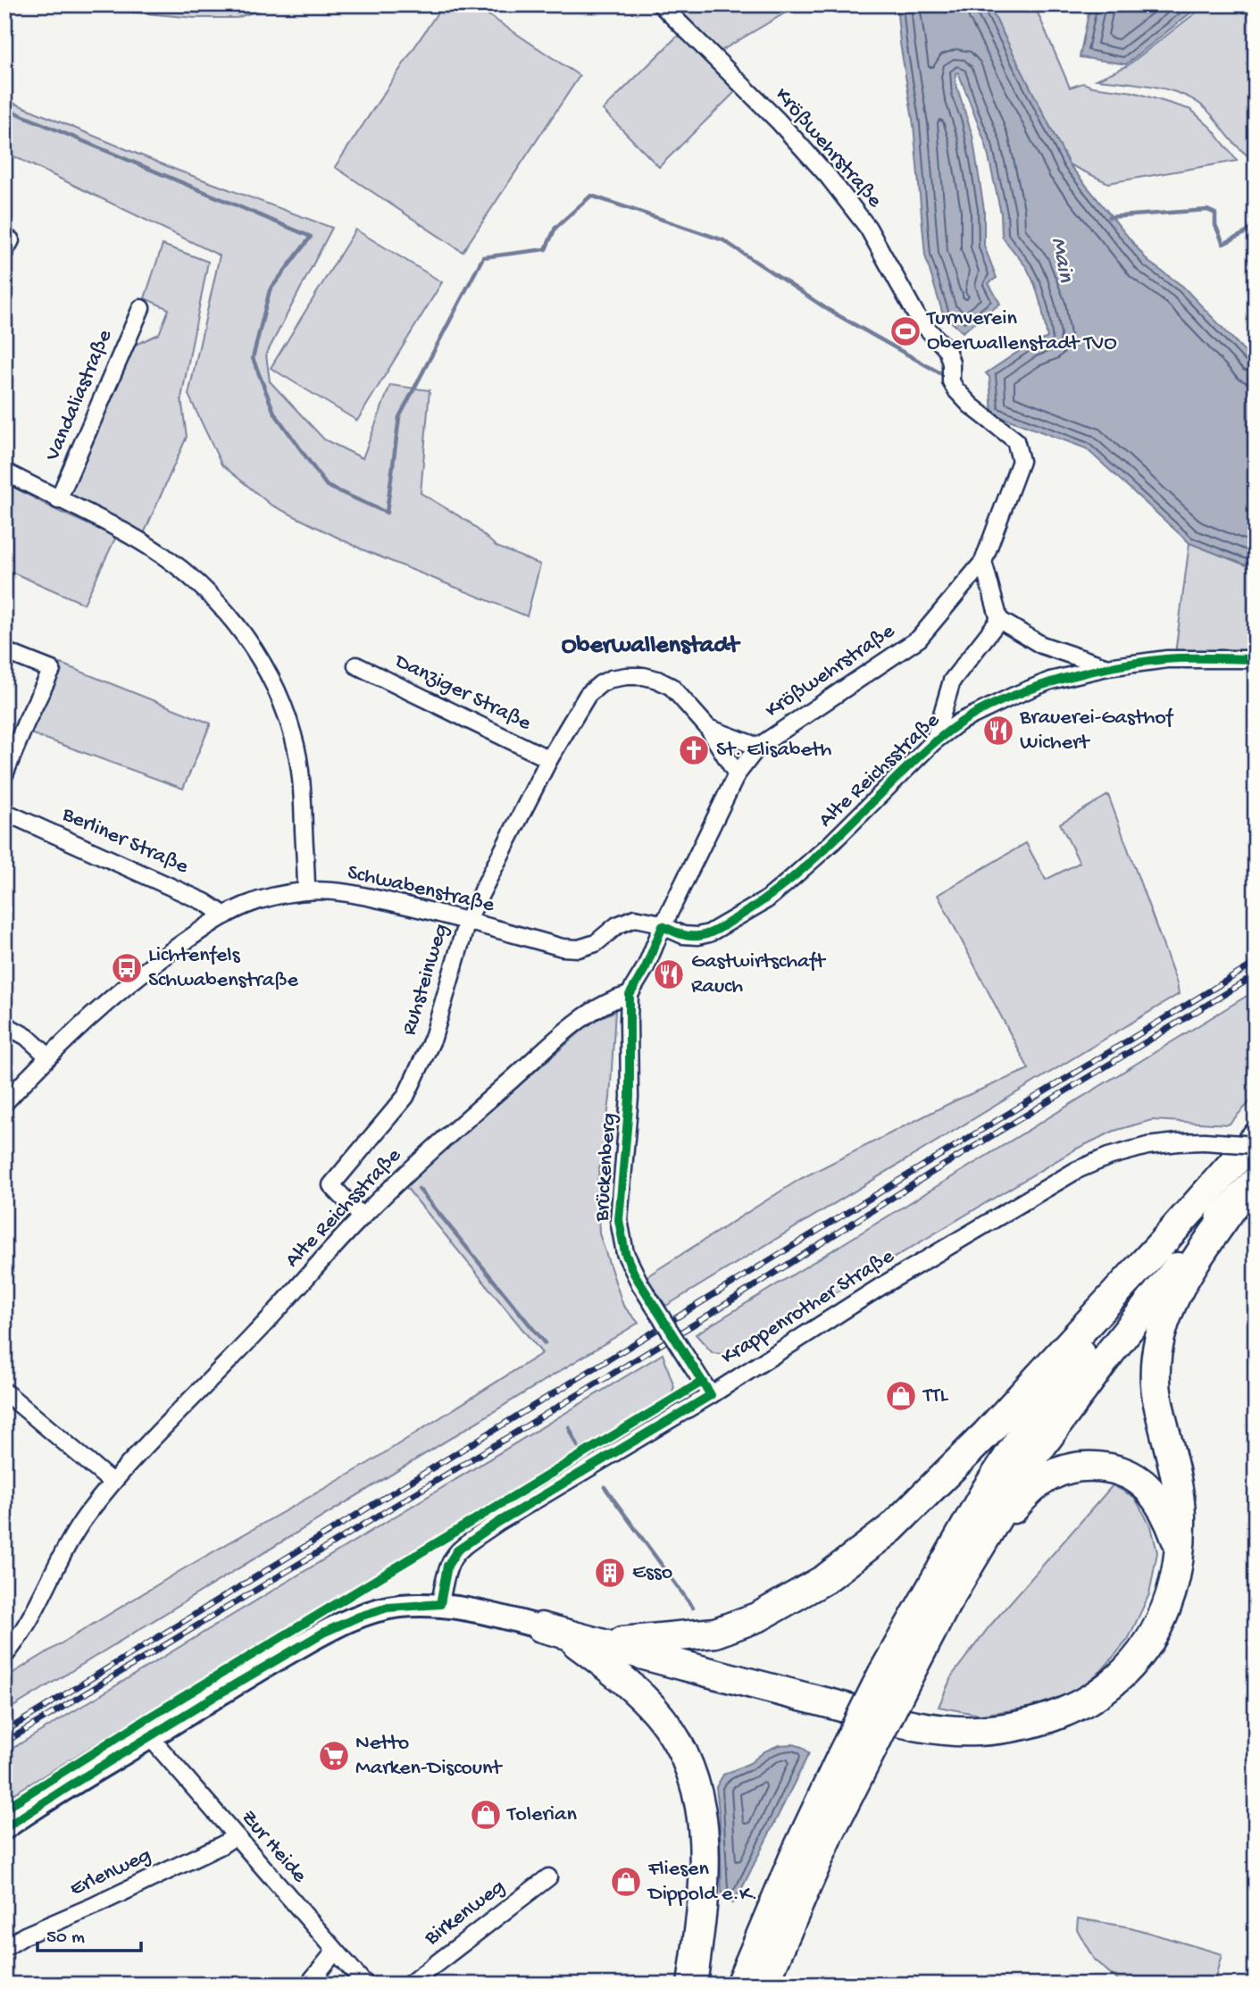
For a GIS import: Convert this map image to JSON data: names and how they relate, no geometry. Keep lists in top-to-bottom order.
{
  "streets": {
    "street": [
      "Krößwehrstraße",
      "Vandaliastraße",
      "Danziger Straße",
      "Alte Reichsstraße",
      "Berliner Straße",
      "Schwabenstraße",
      "Ruhsteinweg",
      "Brückenberg",
      "Krappenrother Straße",
      "Zur Heide",
      "Erlenweg",
      "Birkenweg"
    ]
  },
  "crossings": [
    ["Krößwehrstraße", "Alte Reichsstraße"],
    ["Krößwehrstraße", "Schwabenstraße"],
    ["Danziger Straße", "Ruhsteinweg"],
    ["Alte Reichsstraße", "Schwabenstraße"],
    ["Alte Reichsstraße", "Ruhsteinweg"],
    ["Alte Reichsstraße", "Brückenberg"],
    ["Berliner Straße", "Schwabenstraße"],
    ["Schwabenstraße", "Ruhsteinweg"],
    ["Brückenberg", "Krappenrother Straße"],
    ["Zur Heide", "Erlenweg"]
  ],
  "districts": ["Oberwallenstadt"],
  "water": ["Main"],
  "places": {
    "sports": ["Turnverein Oberwallenstadt TVO"],
    "restaurant": ["Brauerei-Gasthof Wichert", "Gastwirtschaft Rauch"],
    "church": ["St. Elisabeth"],
    "bus stop": ["Lichtenfels Schwabenstraße"],
    "shop": ["TTL", "Tolerian", "Fliesen Dippold e.K."],
    "building": ["Esso"],
    "supermarket": ["Netto Marken-Discount"]
  },
  "scale_bar": "50 m"
}
